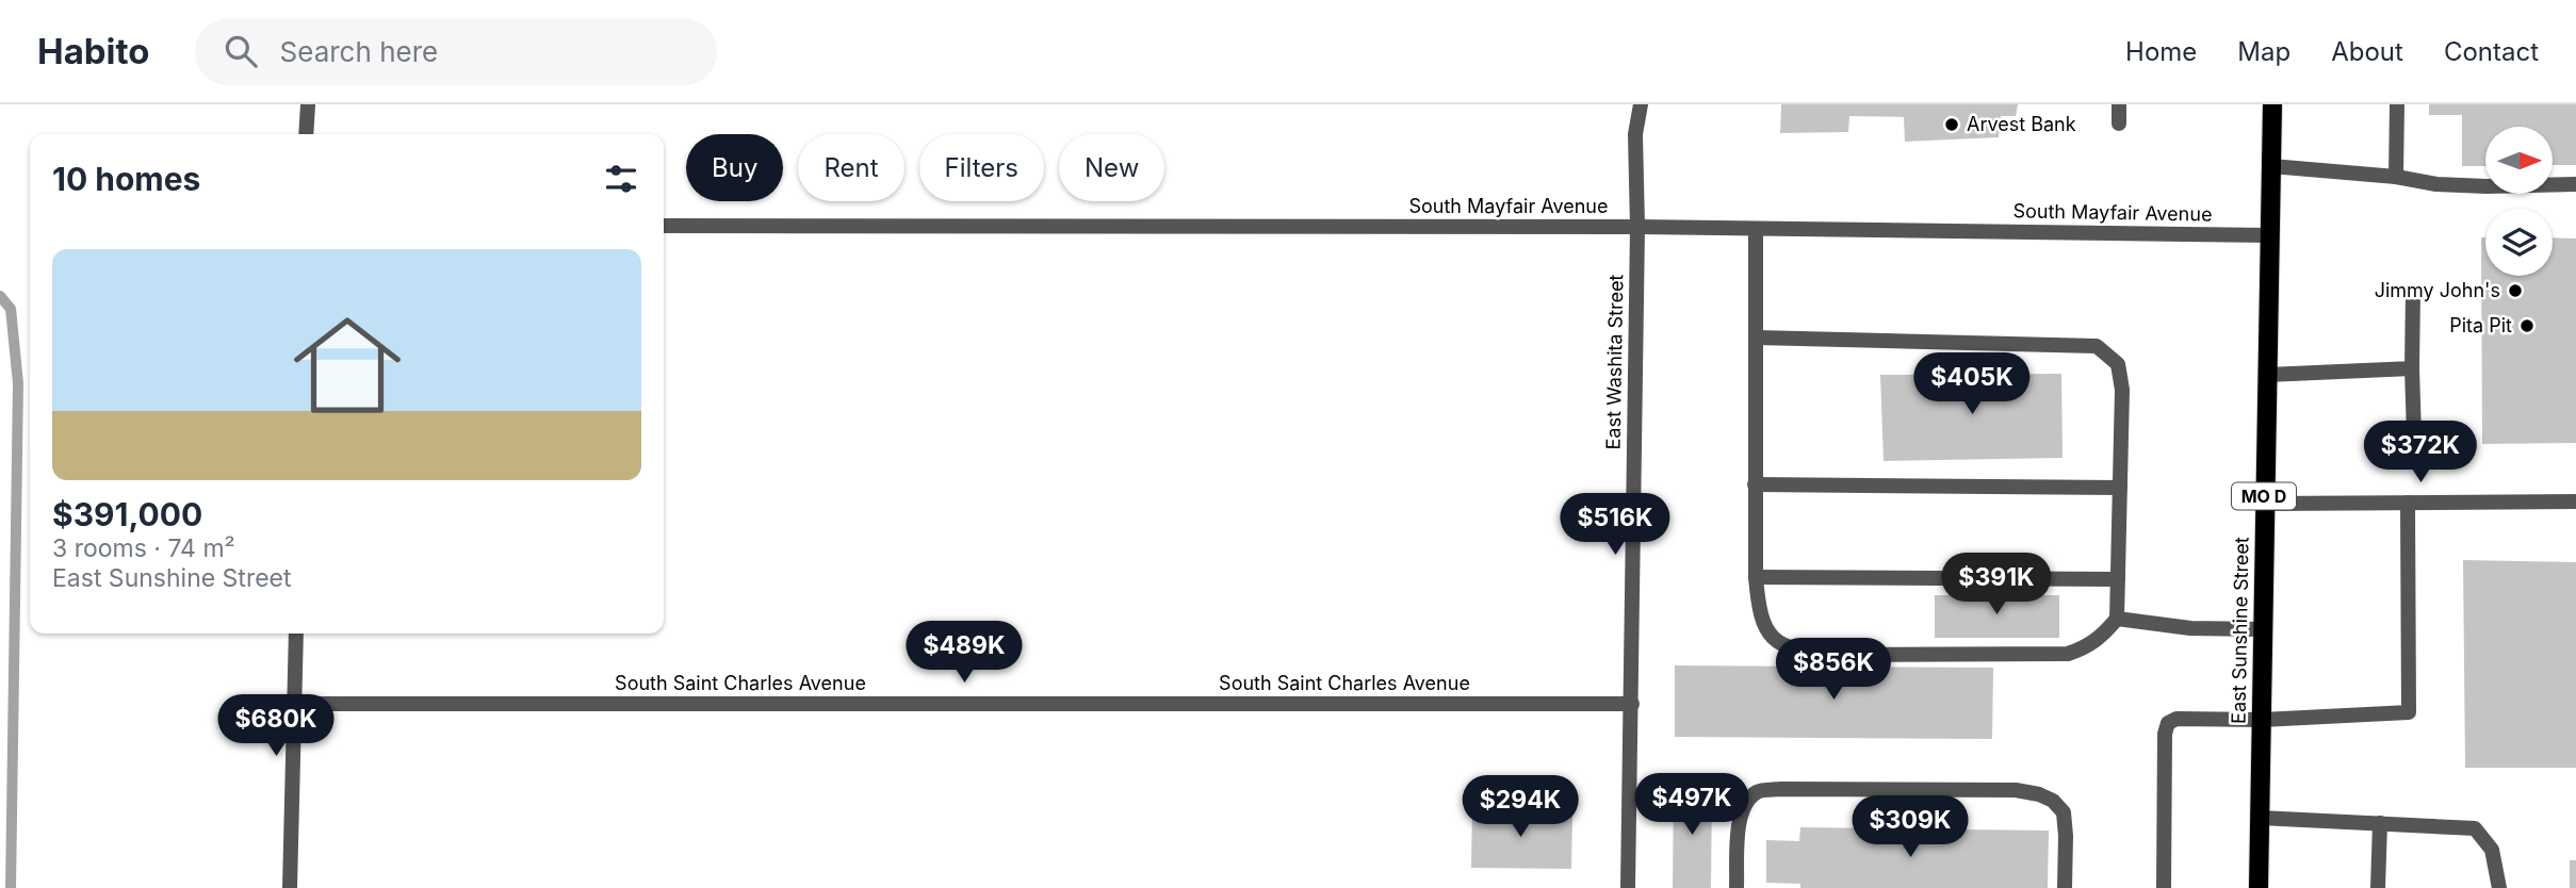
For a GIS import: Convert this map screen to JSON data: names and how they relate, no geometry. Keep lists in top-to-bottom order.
{
  "streets": {
    "main road": ["MO D", "East Sunshine Street"],
    "street": ["South Mayfair Avenue", "East Washita Street", "South Saint Charles Avenue"]
  },
  "crossings": [
    ["South Mayfair Avenue", "East Washita Street"],
    ["South Mayfair Avenue", "East Sunshine Street"],
    ["East Washita Street", "South Saint Charles Avenue"]
  ],
  "places": ["Arvest Bank", "Jimmy John's", "Pita Pit"],
  "north": "right",
  "page": {
    "header": "Habito",
    "search": "Search here",
    "nav": [
      "Home",
      "Map",
      "About",
      "Contact"
    ],
    "chip": [
      "Buy",
      "Rent",
      "Filters",
      "New"
    ],
    "heading": "10 homes",
    "list": [
      {
        "name": "$391,000",
        "note": "3 rooms · 74 m² · East Sunshine Street"
      }
    ],
    "price": [
      "$405K",
      "$372K",
      "$516K",
      "$391K",
      "$489K",
      "$856K",
      "$680K",
      "$497K",
      "$294K",
      "$309K"
    ]
  }
}
